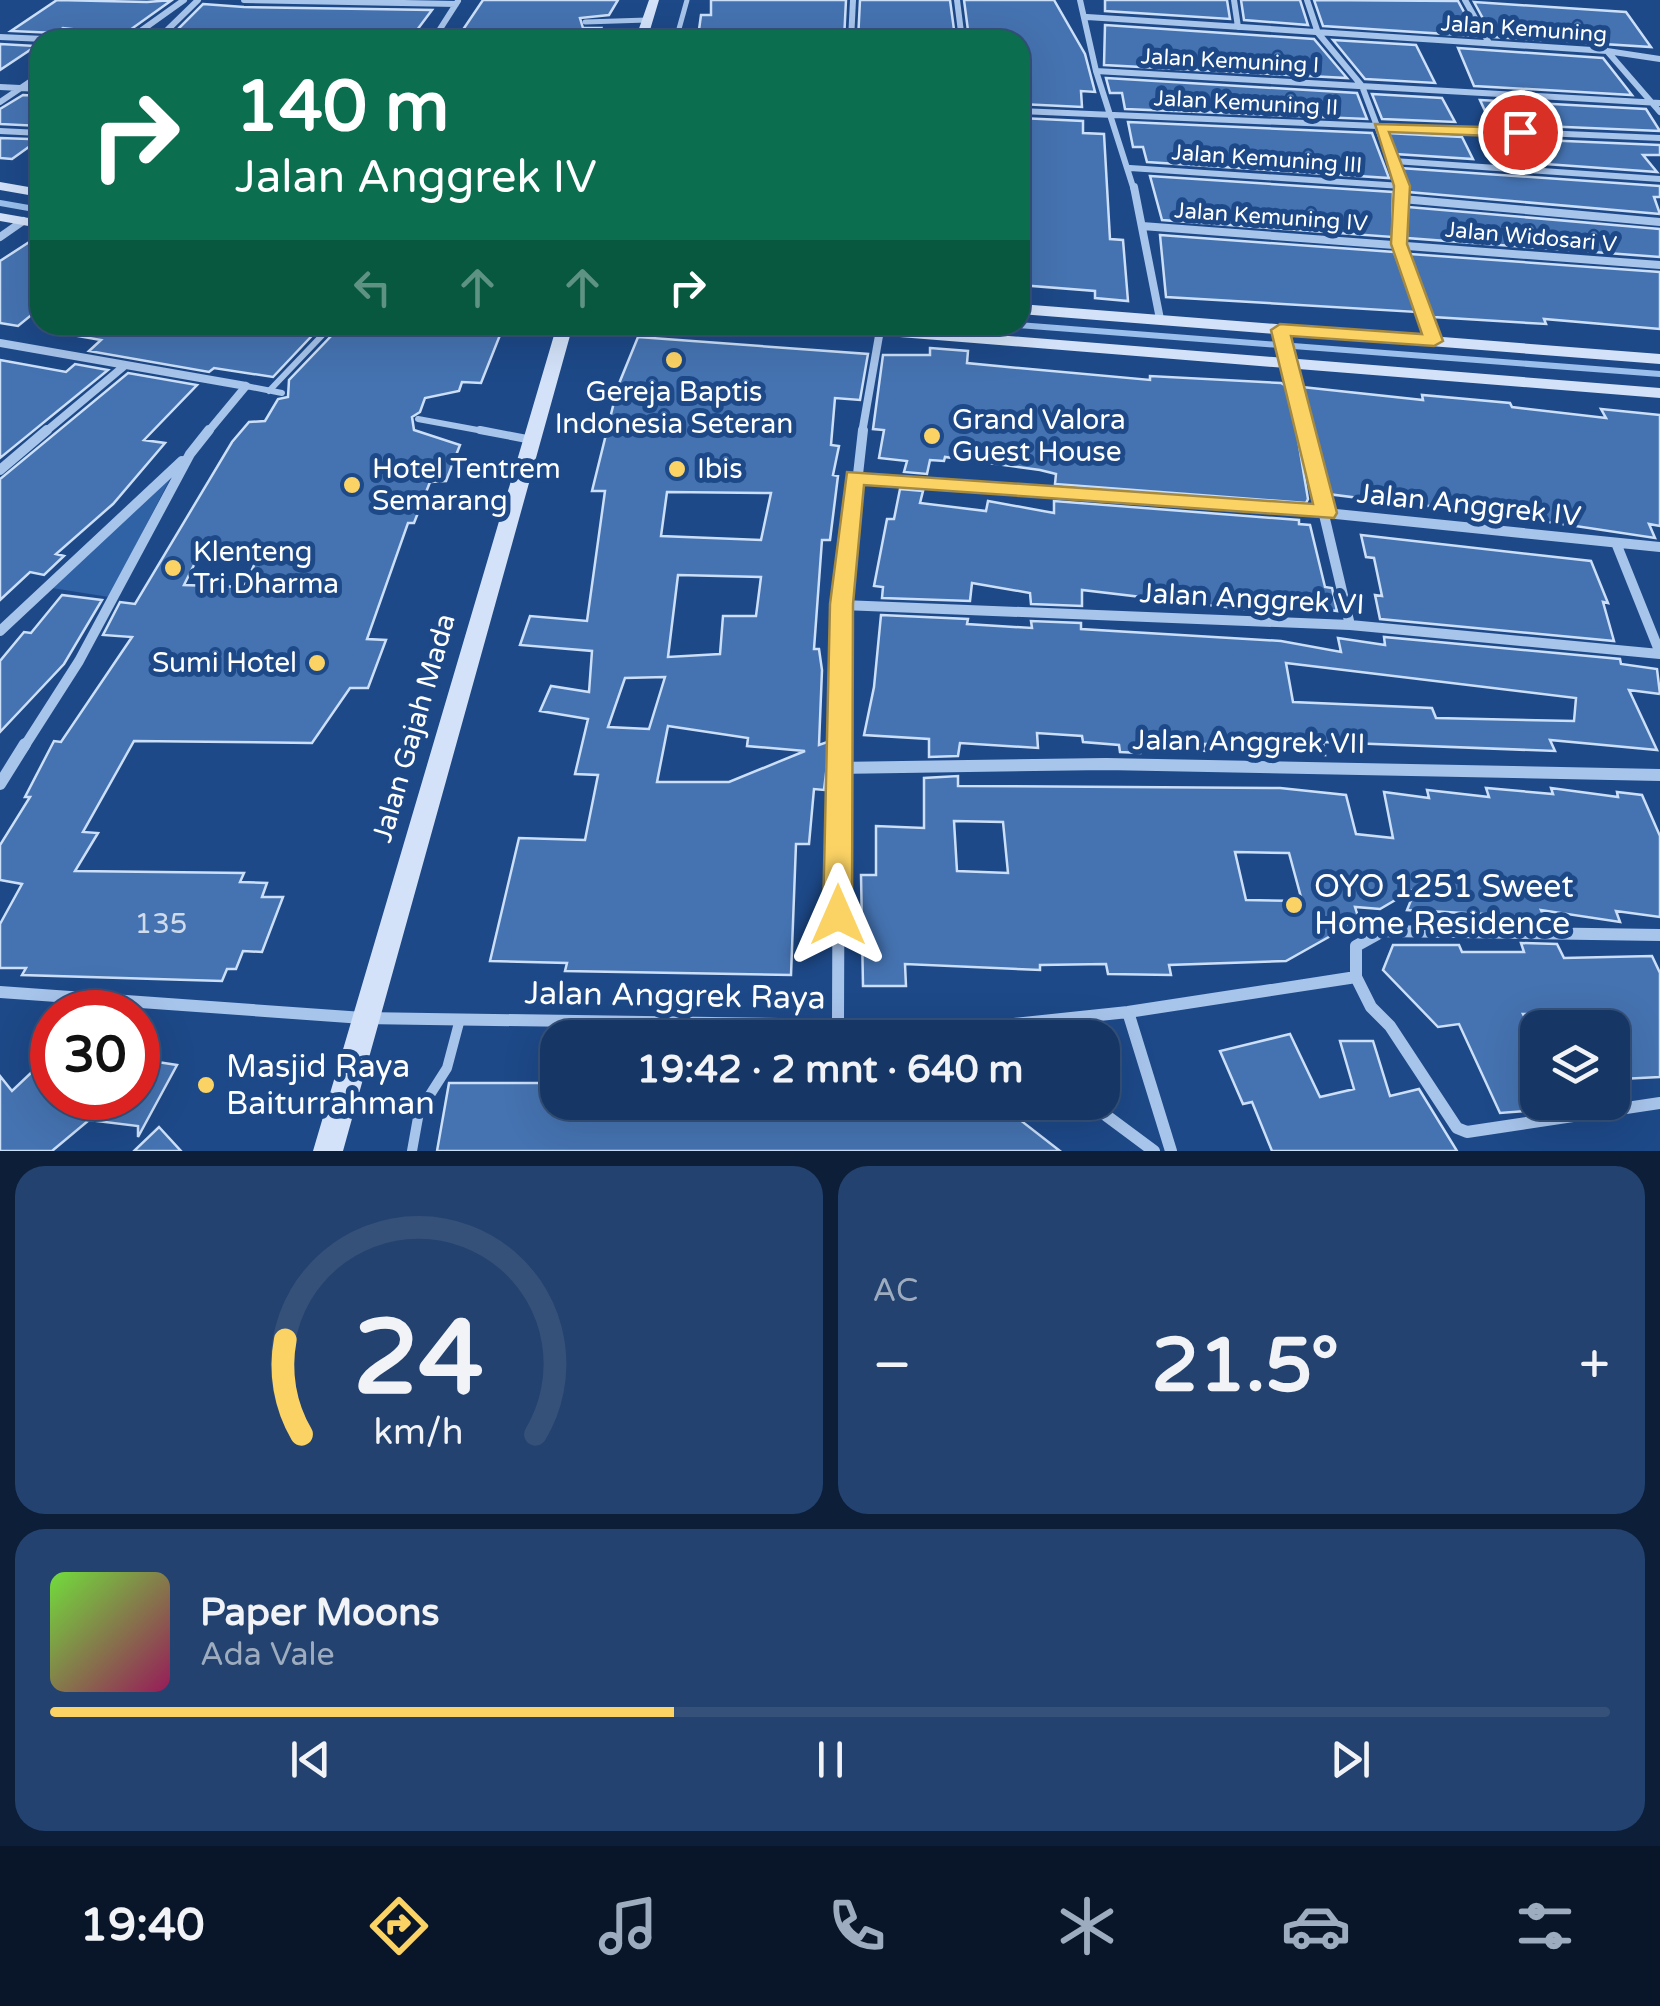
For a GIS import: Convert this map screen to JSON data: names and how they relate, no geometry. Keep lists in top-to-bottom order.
{
  "streets": {
    "main road": ["Jalan Gajah Mada"],
    "street": [
      "Jalan Kemuning",
      "Jalan Kemuning I",
      "Jalan Kemuning II",
      "Jalan Kemuning III",
      "Jalan Kemuning IV",
      "Jalan Widosari V",
      "Jalan Anggrek IV",
      "Jalan Anggrek VI",
      "Jalan Anggrek VII",
      "Jalan Anggrek Raya"
    ]
  },
  "crossings": [
    ["Jalan Kemuning IV", "Jalan Widosari V"],
    ["Jalan Gajah Mada", "Jalan Anggrek Raya"]
  ],
  "places": [
    "Gereja Baptis Indonesia Seteran",
    "Grand Valora Guest House",
    "Ibis",
    "Hotel Tentrem Semarang",
    "Klenteng Tri Dharma",
    "Sumi Hotel",
    "OYO 1251 Sweet Home Residence",
    "Masjid Raya Baiturrahman"
  ],
  "house_numbers": ["135"],
  "page": {
    "turn": ["140 m", "Jalan Anggrek IV"],
    "limit": "30",
    "trip": "19:42 · 2 mnt · 640 m",
    "tile": "AC",
    "heat": ["−", "21.5°", "+"],
    "song": ["Paper Moons", "Ada Vale"],
    "tabs": "19:40",
    "gauge": ["24", "km/h"]
  }
}
